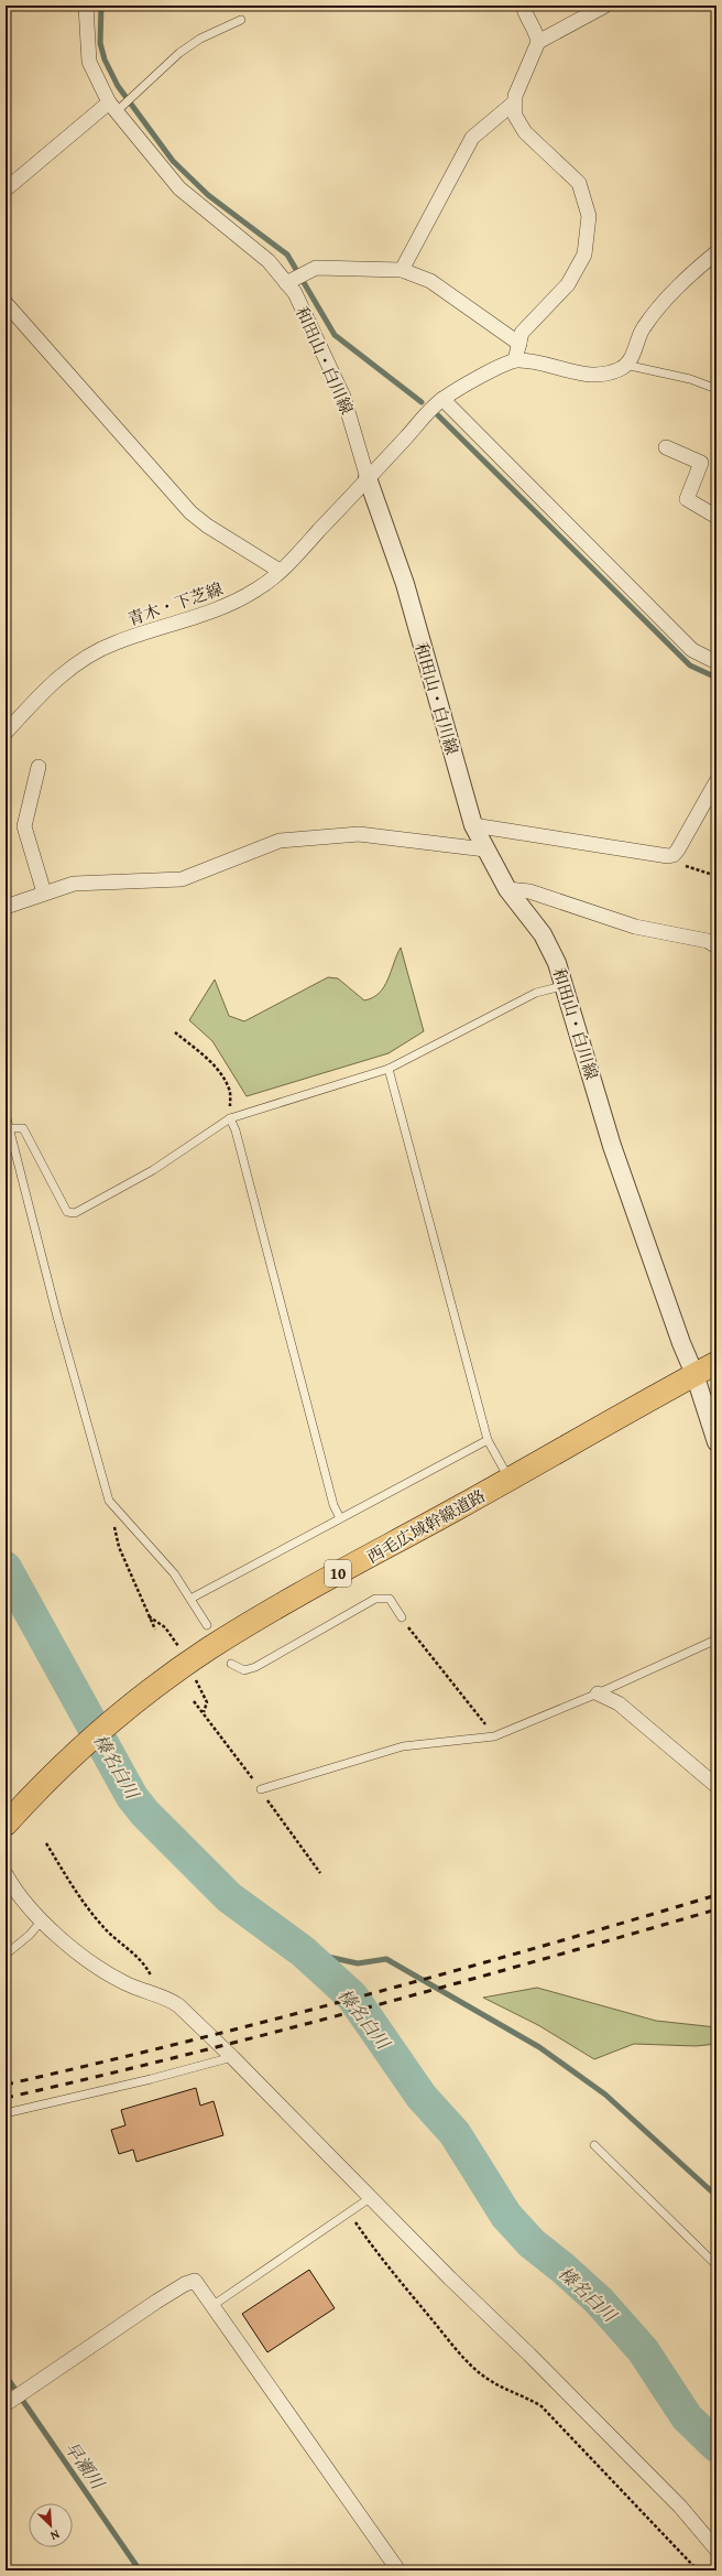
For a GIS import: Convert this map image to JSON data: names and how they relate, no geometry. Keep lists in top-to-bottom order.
{
  "streets": {
    "main road": ["西毛広域幹線道路", "10"],
    "street": ["和田山・白川線", "青木・下芝線"]
  },
  "crossings": [
    ["和田山・白川線", "青木・下芝線"],
    ["和田山・白川線", "西毛広域幹線道路"]
  ],
  "water": ["榛名白川", "早瀬川"],
  "north": "bottom right"
}
